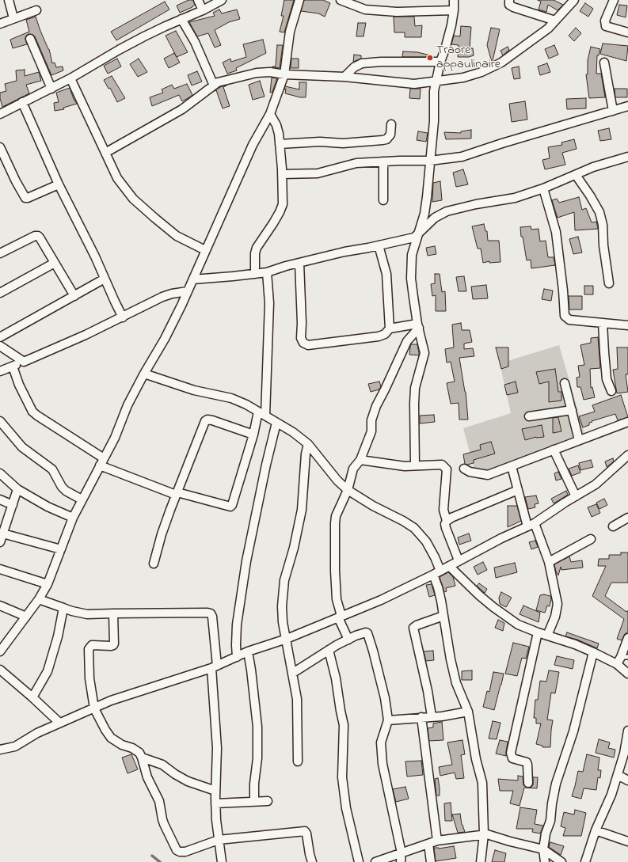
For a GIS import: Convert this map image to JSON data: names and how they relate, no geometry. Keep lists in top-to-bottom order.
{
  "places": ["Traore appaulinaire"]
}
